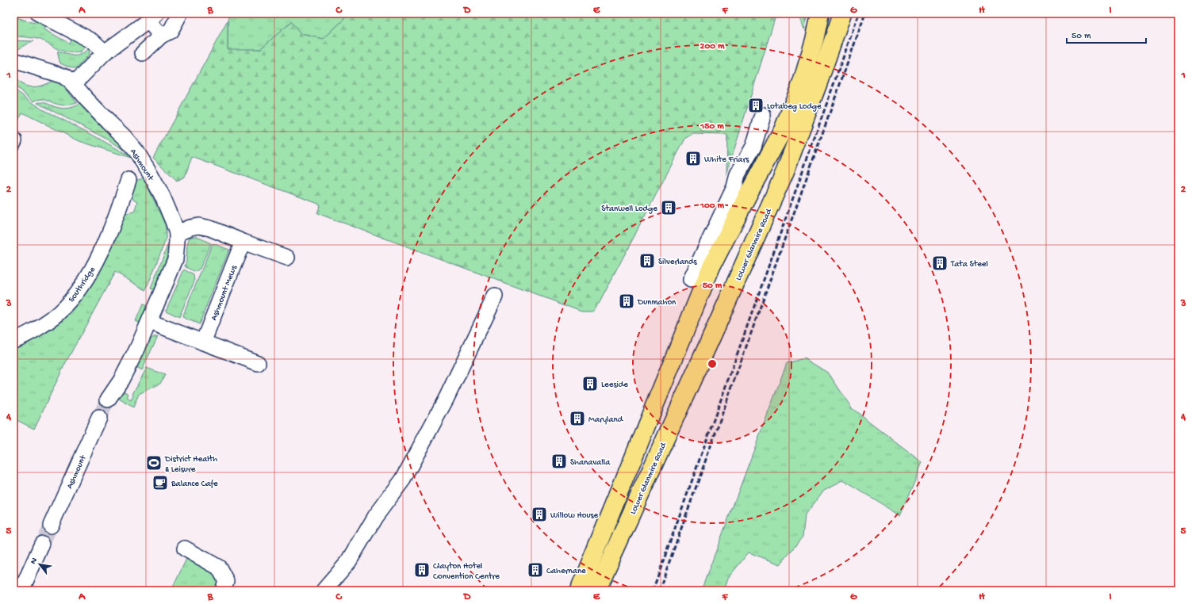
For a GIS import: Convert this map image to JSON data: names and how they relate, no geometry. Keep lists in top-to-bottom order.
{
  "streets": {
    "highway": ["Lower Glanmire Road"],
    "street": ["Ashmount", "Southridge", "Ashmount Mews"]
  },
  "places": {
    "building": [
      "Lotabeg Lodge",
      "White Friars",
      "Stanwell Lodge",
      "Silverlands",
      "Tata Steel",
      "Dunmahon",
      "Leeside",
      "Maryland",
      "Shanavalla",
      "Willow House",
      "Clayton Hotel Convention Centre",
      "Cahernane"
    ],
    "sports": ["District Health & Leisure"],
    "cafe": ["Balance Cafe"]
  },
  "scale_bar": "50 m",
  "north": "top left",
  "grid": {
    "columns": [
      "A",
      "B",
      "C",
      "D",
      "E",
      "F",
      "G",
      "H",
      "I"
    ],
    "rows": [
      "1",
      "2",
      "3",
      "4",
      "5"
    ]
  },
  "rings": [
    "200 m",
    "150 m",
    "100 m",
    "50 m"
  ]
}
